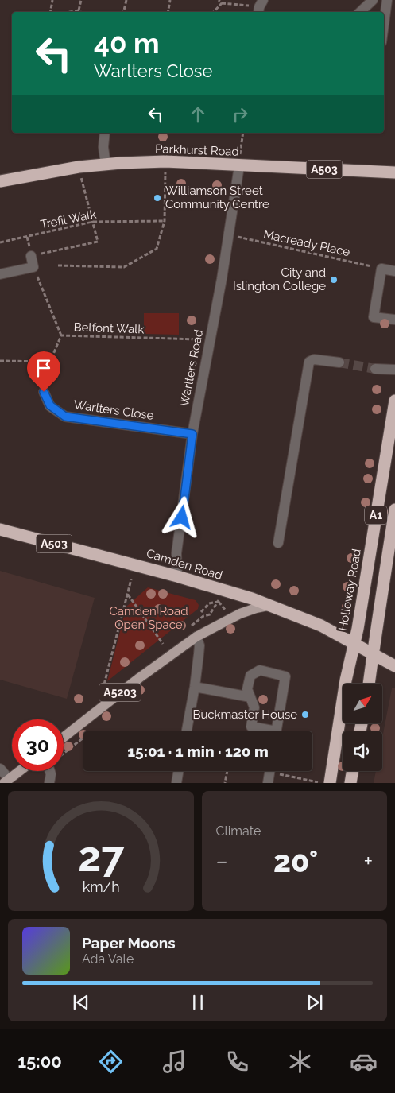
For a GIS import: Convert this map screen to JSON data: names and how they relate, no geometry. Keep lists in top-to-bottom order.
{
  "streets": {
    "highway": [
      "Parkhurst Road",
      "A503",
      "A1",
      "Camden Road",
      "Holloway Road"
    ],
    "main road": ["A5203"],
    "street": ["Warlters Road", "Warlters Close"],
    "path": ["Trefil Walk", "Macready Place", "Belfont Walk"]
  },
  "crossings": [
    ["Parkhurst Road", "Warlters Road"],
    ["A503", "A1"],
    ["A503", "Camden Road"],
    ["A503", "Holloway Road"],
    ["Macready Place", "Warlters Road"],
    ["Belfont Walk", "Warlters Road"],
    ["Warlters Road", "Warlters Close"],
    ["Warlters Road", "Camden Road"],
    ["Camden Road", "Holloway Road"],
    ["Camden Road", "A5203"]
  ],
  "parks": ["Camden Road Open Space"],
  "places": ["Williamson Street Community Centre", "City and Islington College", "Buckmaster House"],
  "north": "top right",
  "page": {
    "turn": ["40 m", "Warlters Close"],
    "limit": "30",
    "trip": "15:01 · 1 min · 120 m",
    "tile": "Climate",
    "heat": ["−", "20°", "+"],
    "song": ["Paper Moons", "Ada Vale"],
    "tabs": "15:00",
    "gauge": ["27", "km/h"]
  }
}
